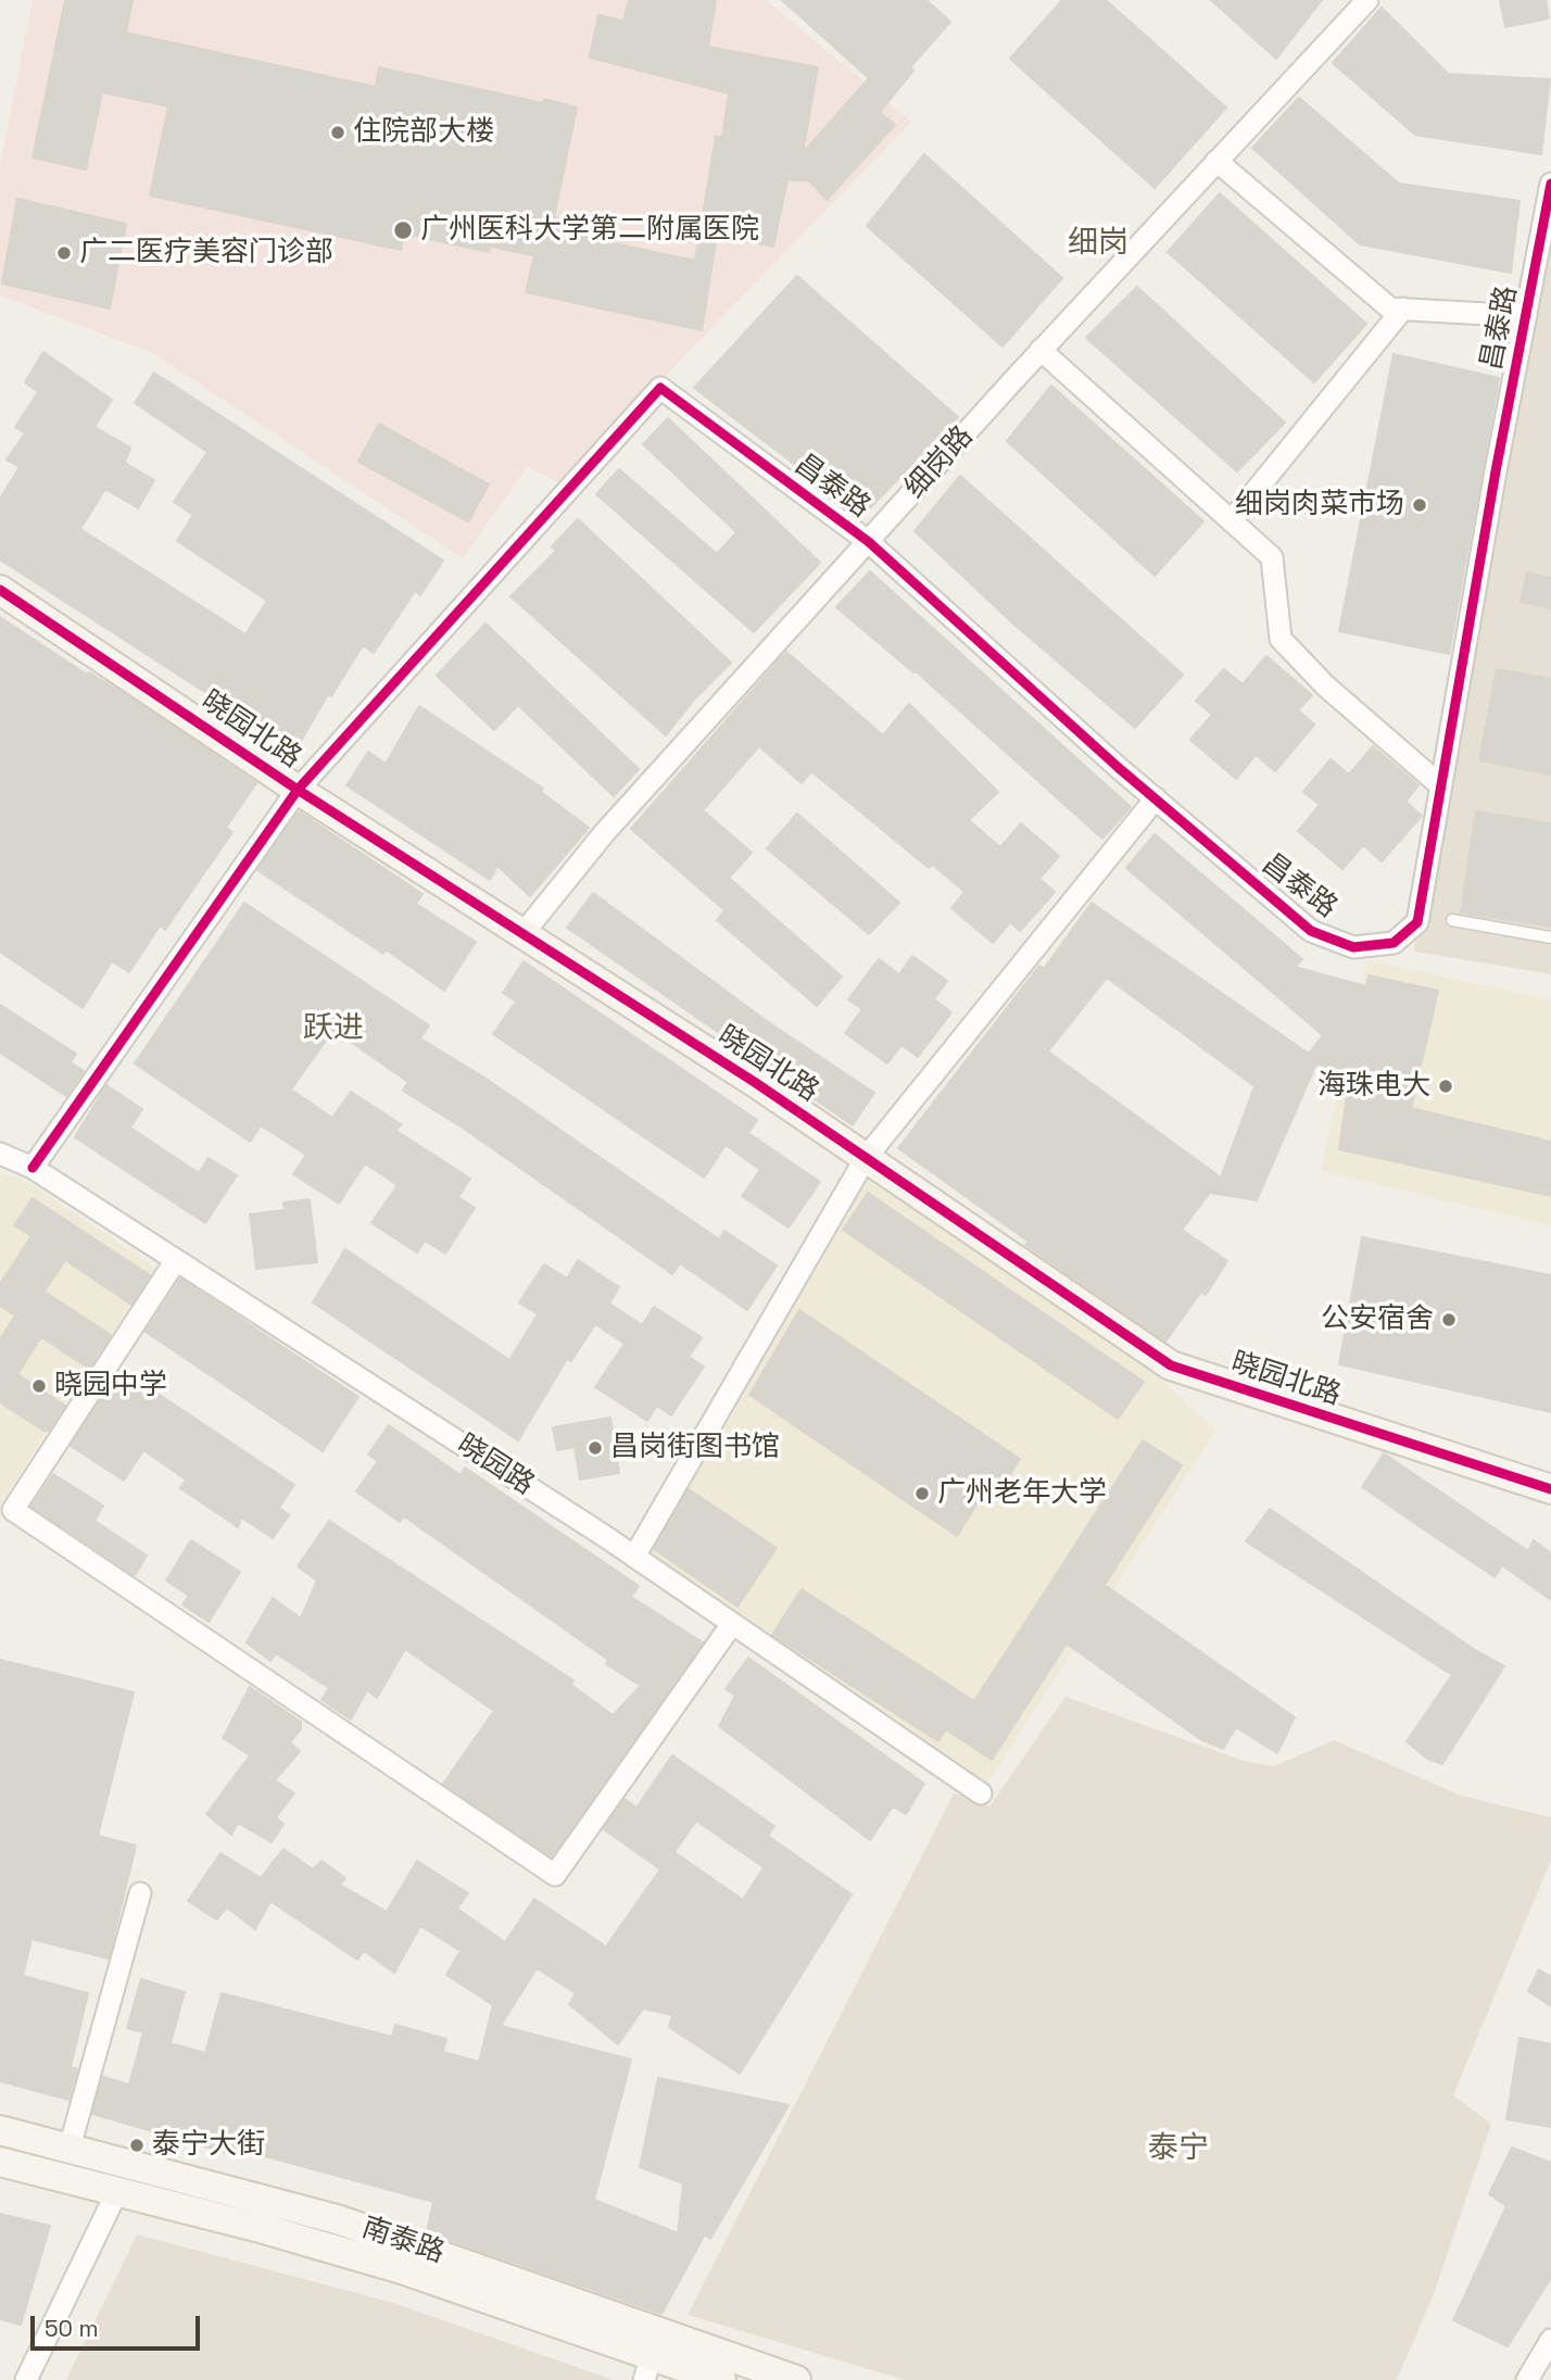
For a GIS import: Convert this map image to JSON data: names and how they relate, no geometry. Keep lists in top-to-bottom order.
{
  "streets": {
    "street": [
      "昌泰路",
      "细岗路",
      "晓园北路",
      "晓园路",
      "南泰路"
    ]
  },
  "crossings": [
    ["昌泰路", "细岗路"],
    ["昌泰路", "晓园北路"],
    ["细岗路", "晓园北路"]
  ],
  "districts": ["细岗", "跃进", "泰宁"],
  "places": [
    "住院部大楼",
    "广州医科大学第二附属医院",
    "广二医疗美容门诊部",
    "细岗肉菜市场",
    "海珠电大",
    "公安宿舍",
    "晓园中学",
    "昌岗街图书馆",
    "广州老年大学",
    "泰宁大街"
  ],
  "scale_bar": "50 m"
}
